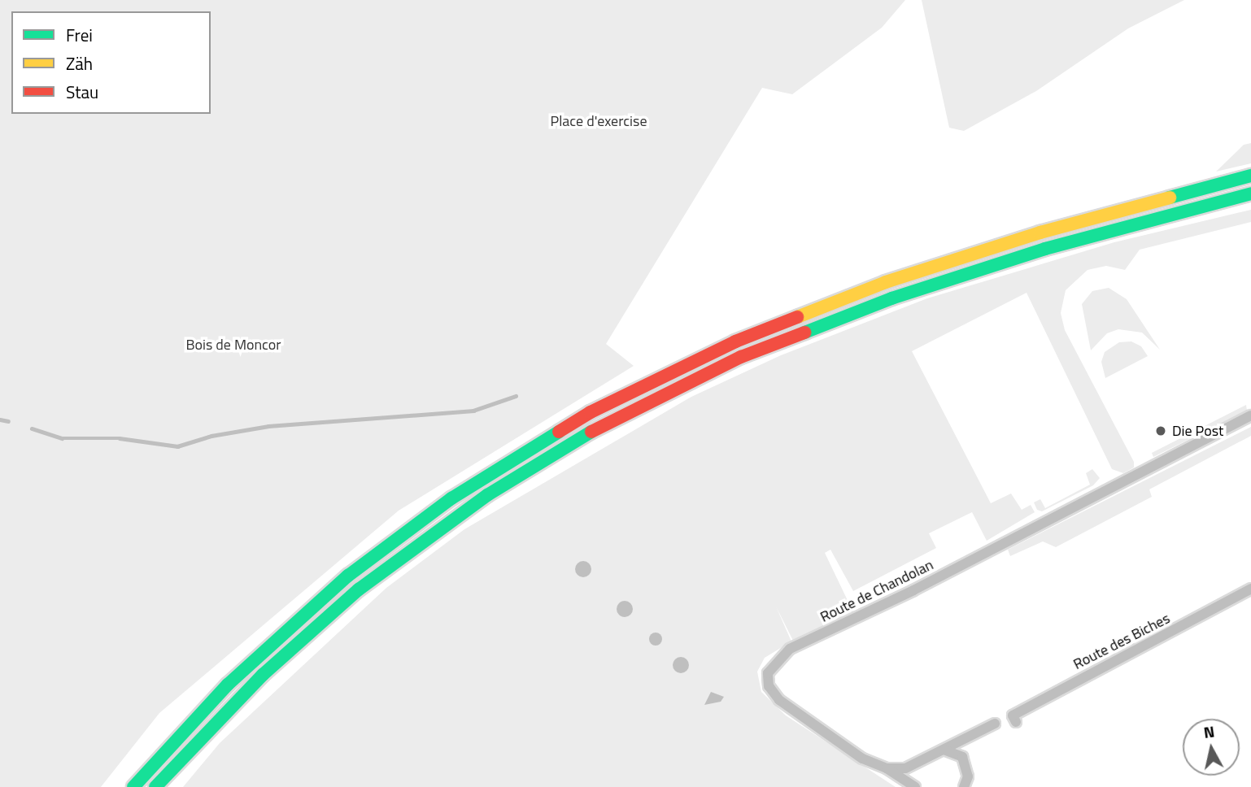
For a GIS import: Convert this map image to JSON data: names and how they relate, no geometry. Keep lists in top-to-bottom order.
{
  "streets": {
    "street": ["Route de Chandolan", "Route des Biches"]
  },
  "parks": ["Place d'exercise", "Bois de Moncor"],
  "places": ["Die Post"],
  "legend": ["Frei", "Zäh", "Stau"],
  "north": "top"
}
